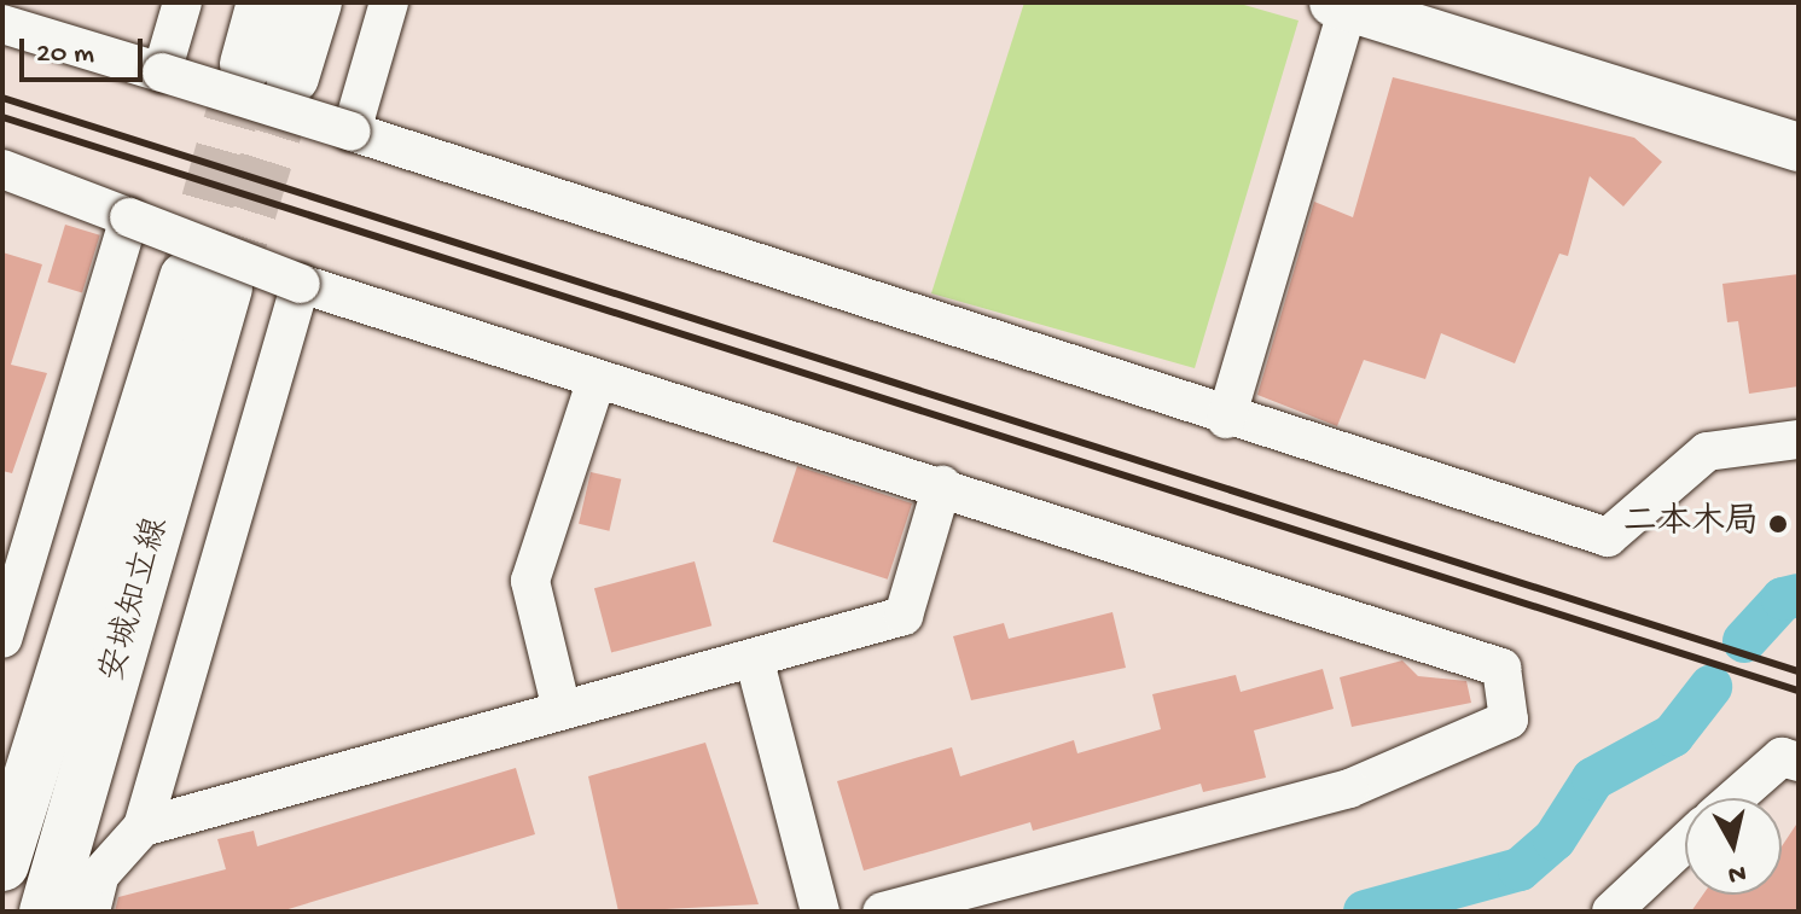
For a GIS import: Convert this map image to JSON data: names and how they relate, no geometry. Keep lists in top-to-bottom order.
{
  "streets": {
    "main road": ["安城知立線"]
  },
  "places": ["二本木局"],
  "scale_bar": "20 m",
  "north": "bottom"
}
